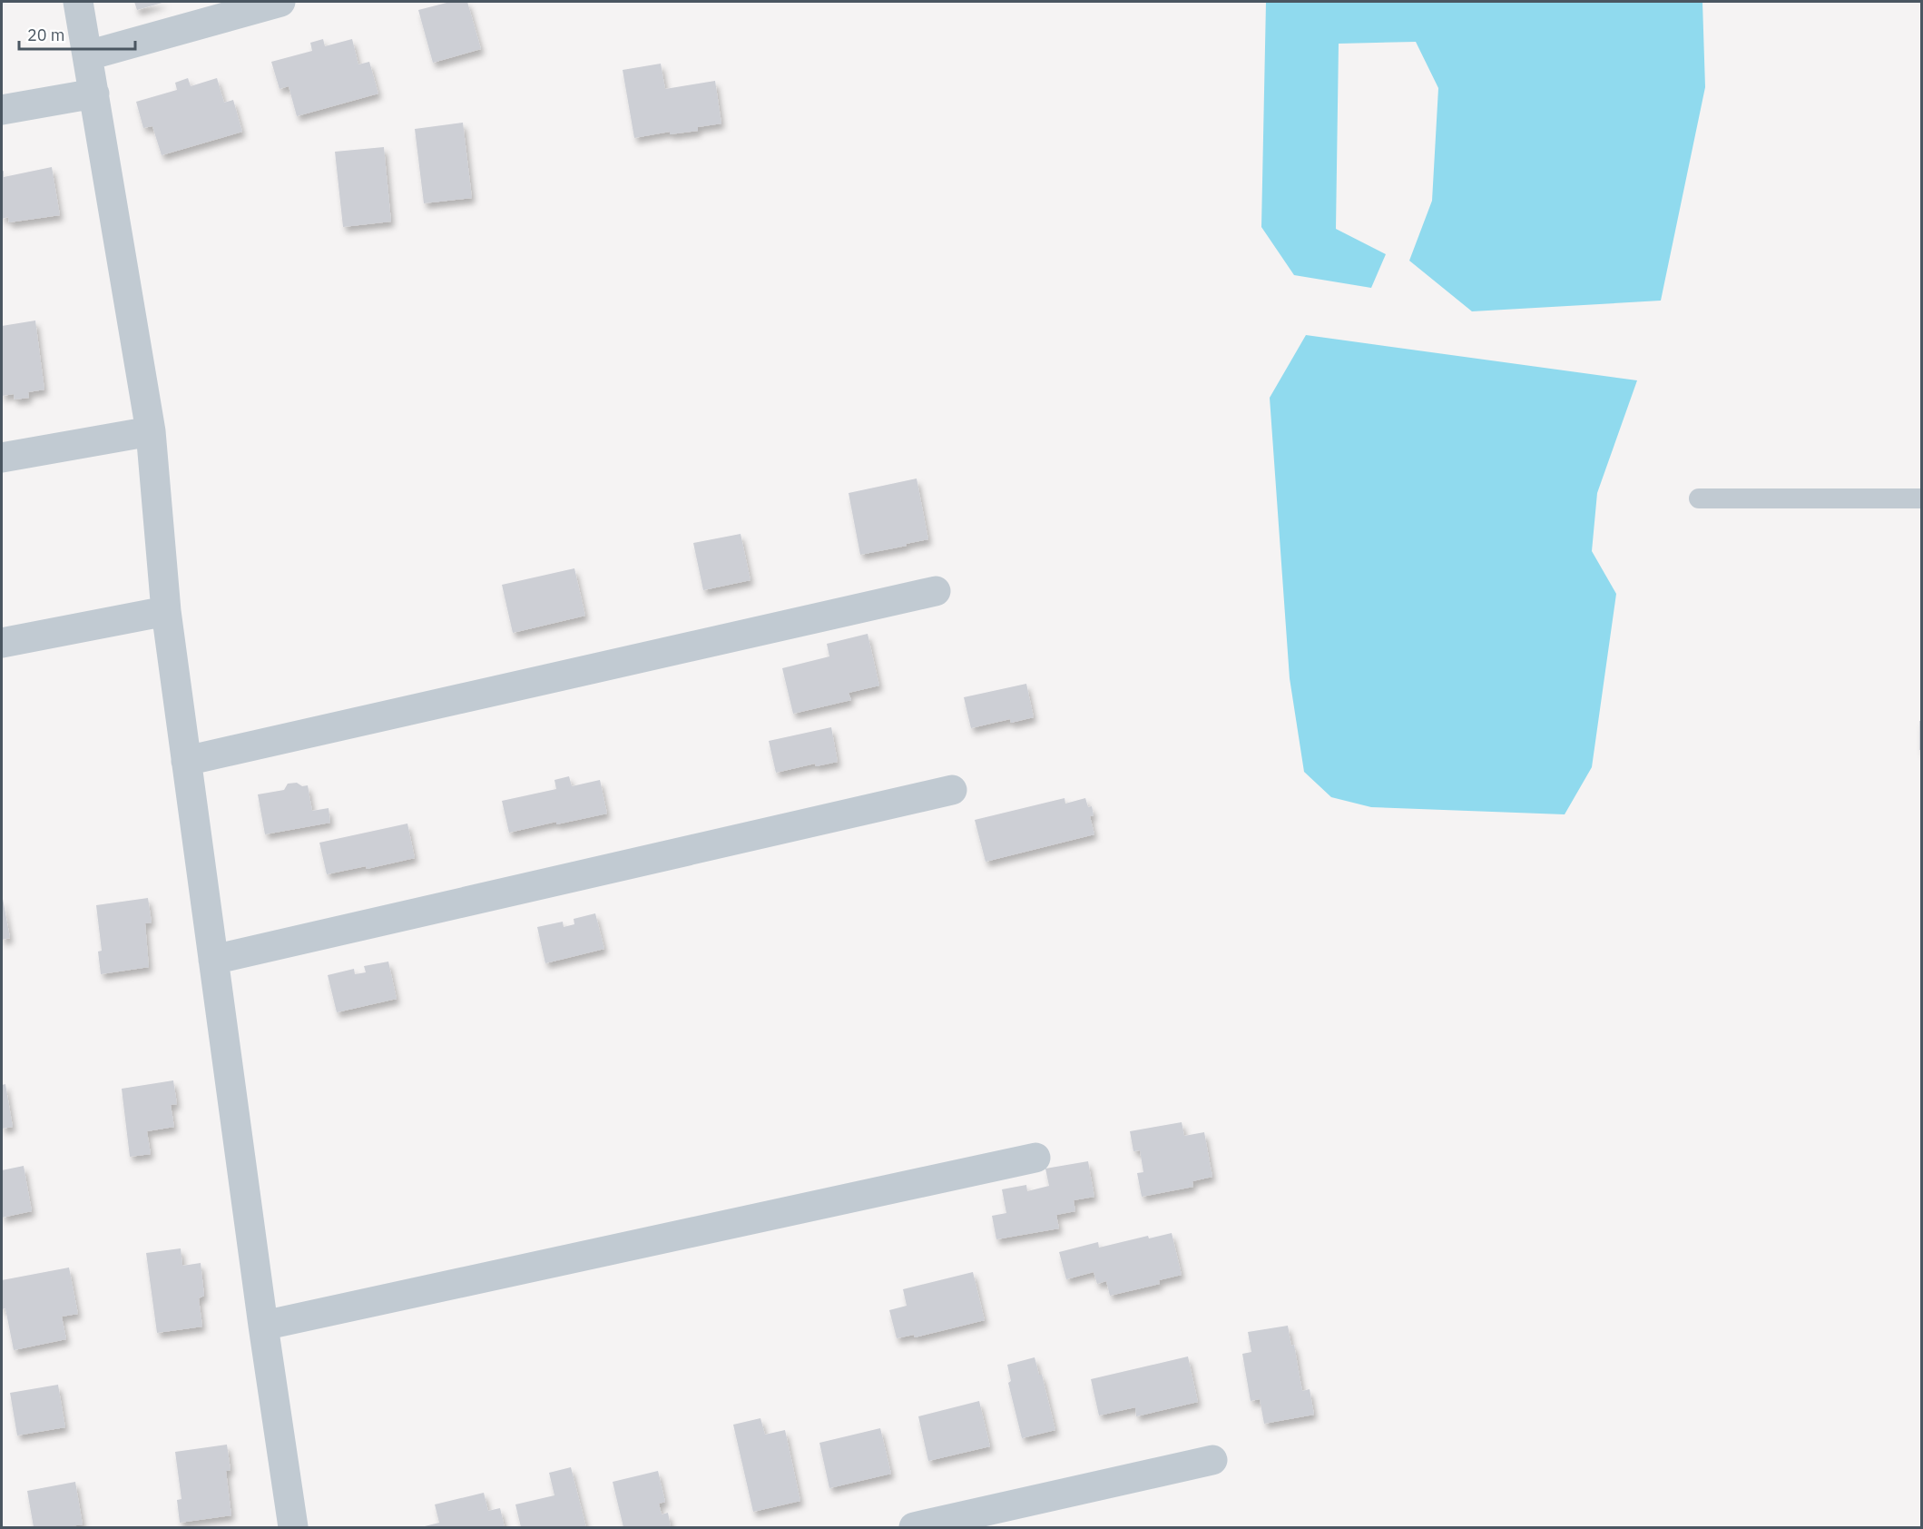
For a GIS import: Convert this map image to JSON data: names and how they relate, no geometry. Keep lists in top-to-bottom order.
{
  "scale_bar": "20 m"
}
